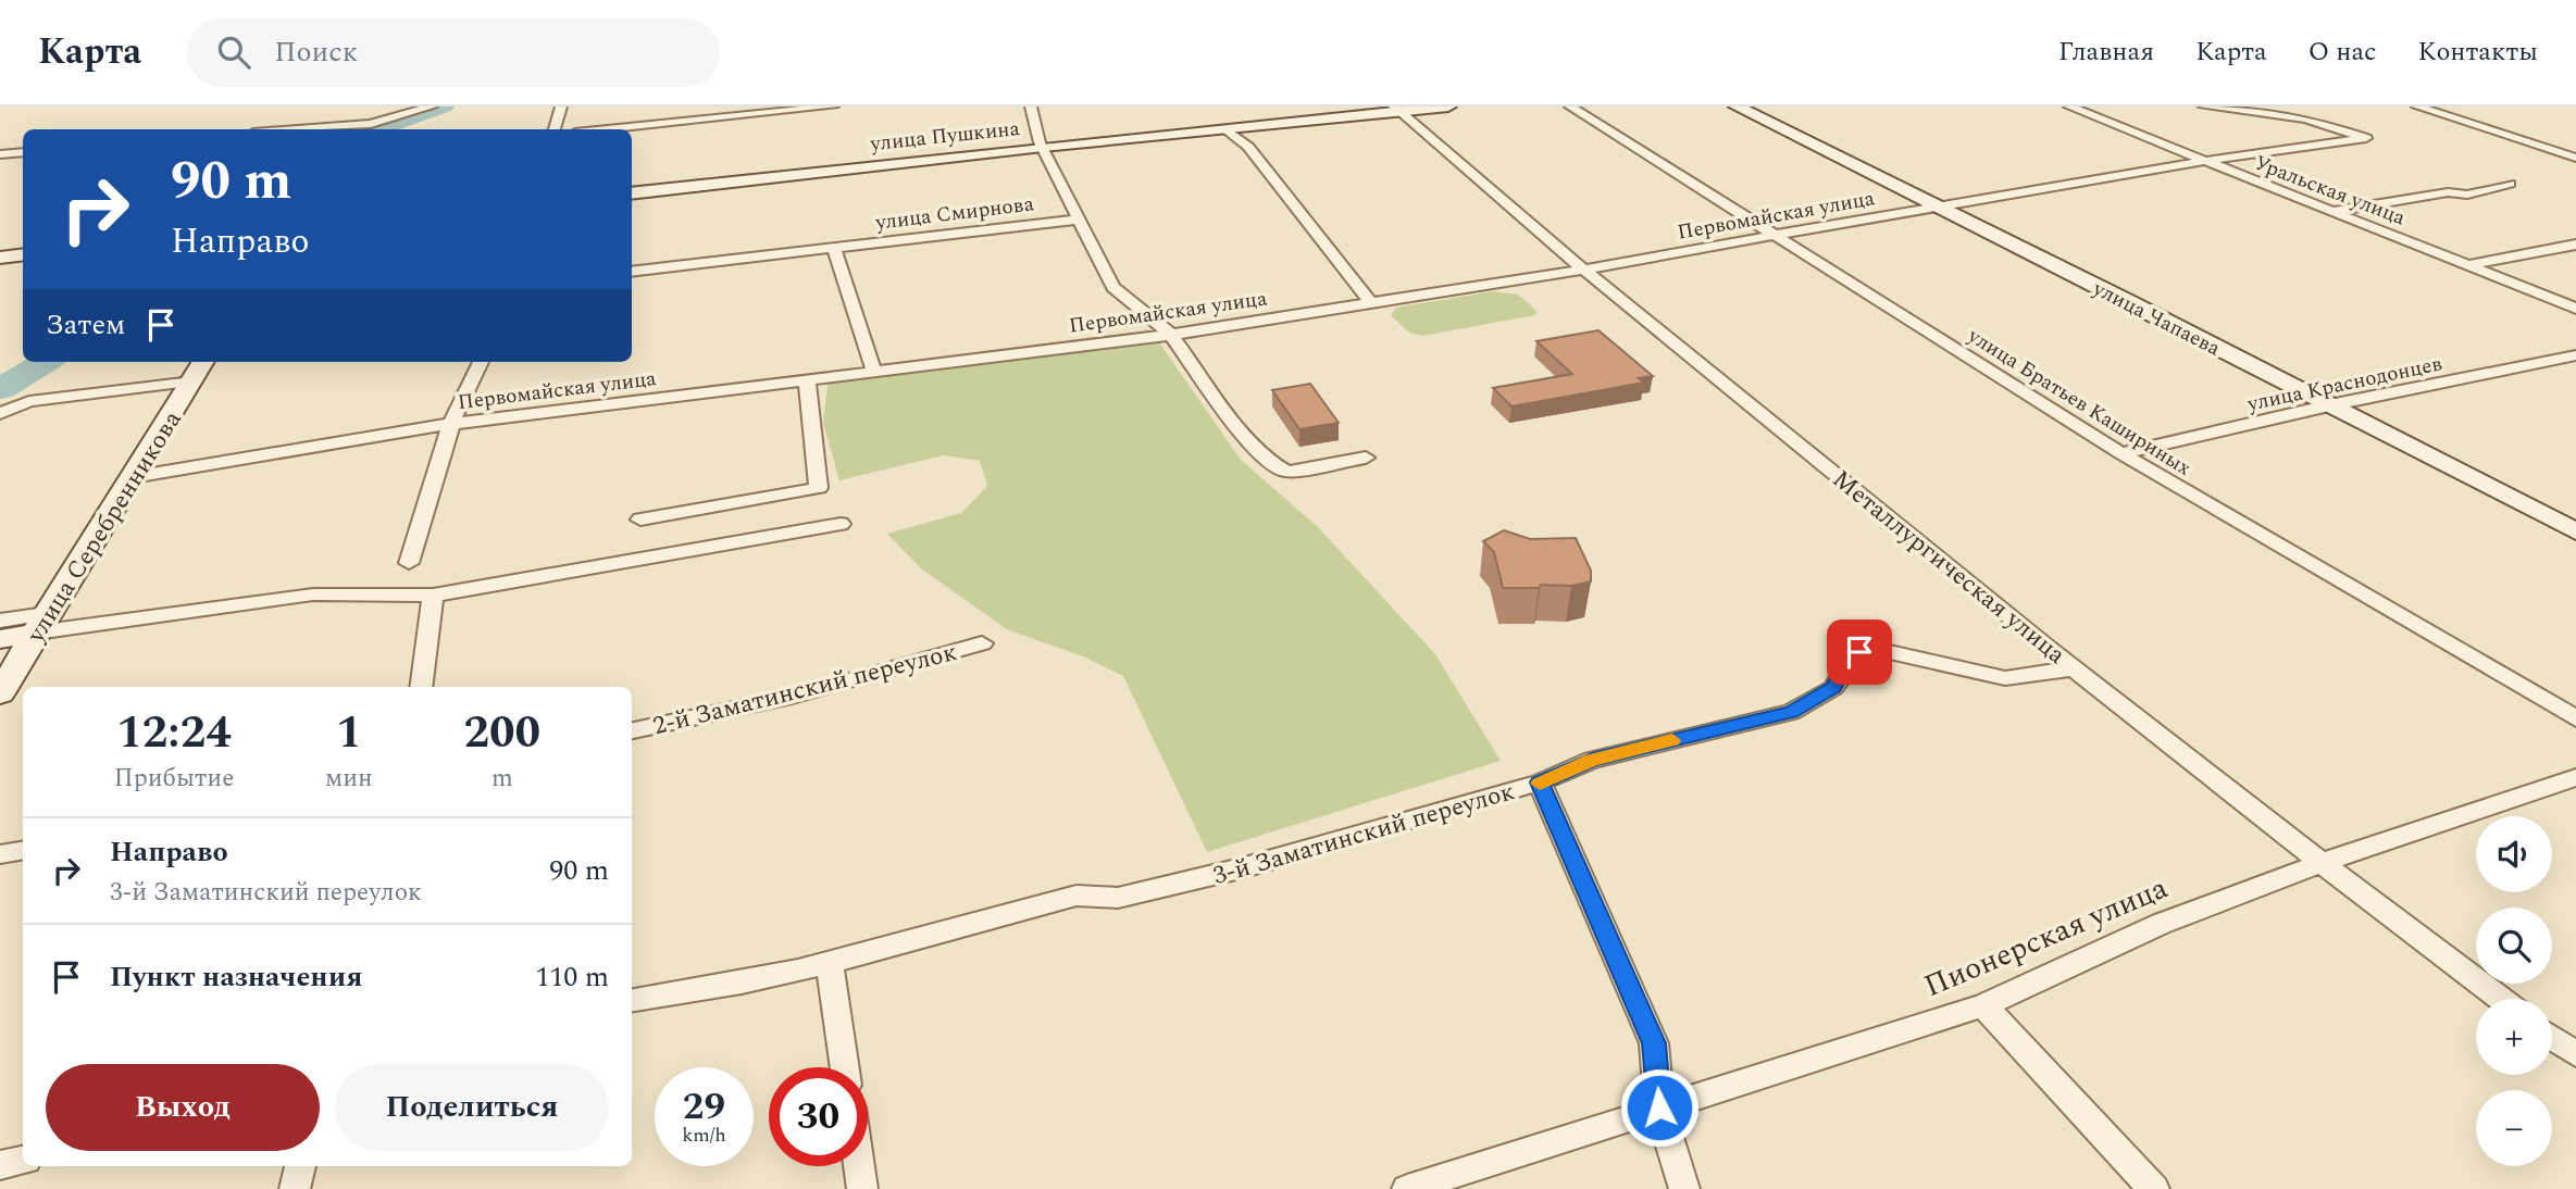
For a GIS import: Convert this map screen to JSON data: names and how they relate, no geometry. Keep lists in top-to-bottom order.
{
  "streets": {
    "street": [
      "улица Пушкина",
      "Уральская улица",
      "улица Смирнова",
      "Первомайская улица",
      "улица Чапаева",
      "улица Краснодонцев",
      "улица Братьев Кашириных",
      "улица Серебренникова",
      "Металлургическая улица",
      "2-й Заматинский переулок",
      "3-й Заматинский переулок",
      "Пионерская улица"
    ]
  },
  "crossings": [
    ["улица Пушкина", "Металлургическая улица"],
    ["Уральская улица", "Первомайская улица"],
    ["Первомайская улица", "улица Чапаева"],
    ["Первомайская улица", "улица Братьев Кашириных"],
    ["Первомайская улица", "улица Серебренникова"],
    ["Первомайская улица", "Металлургическая улица"],
    ["улица Чапаева", "улица Краснодонцев"],
    ["улица Краснодонцев", "улица Братьев Кашириных"],
    ["Металлургическая улица", "3-й Заматинский переулок"],
    ["Металлургическая улица", "Пионерская улица"]
  ],
  "page": {
    "header": "Карта",
    "search": "Поиск",
    "nav": [
      "Главная",
      "Карта",
      "О нас",
      "Контакты"
    ],
    "turn": ["90 m", "Направо"],
    "then": "Затем",
    "eta": [
      "12:24",
      "Прибытие",
      "1",
      "мин",
      "200",
      "m"
    ],
    "map_buttons": ["+", "−"],
    "list": [
      {
        "name": "Направо",
        "note": "3-й Заматинский переулок",
        "value": "90 m"
      },
      {
        "name": "Пункт назначения",
        "value": "110 m"
      }
    ],
    "buttons": ["Выход", "Поделиться"],
    "speed": "29 km/h",
    "limit": "30"
  }
}
